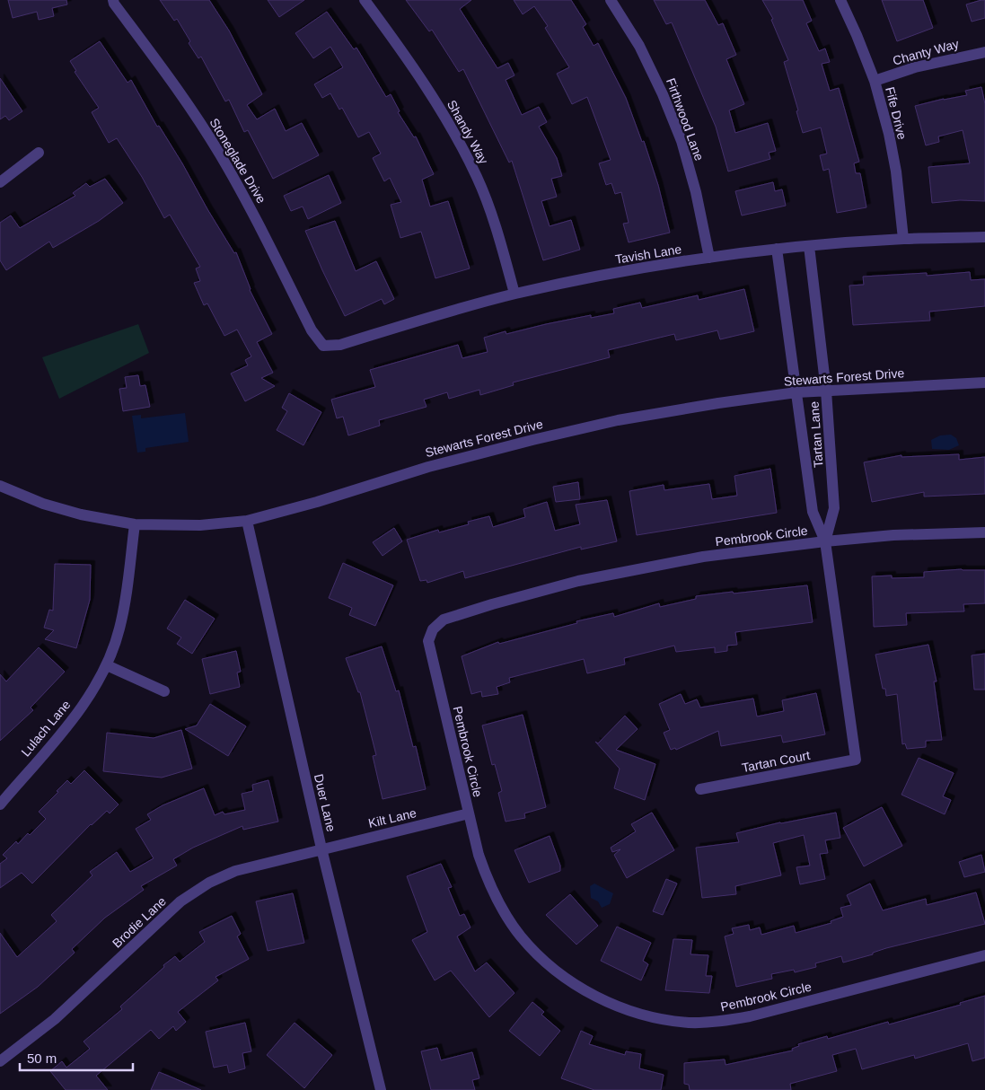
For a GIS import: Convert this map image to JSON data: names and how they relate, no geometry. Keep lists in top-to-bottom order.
{
  "streets": {
    "street": [
      "Chanty Way",
      "Fife Drive",
      "Firthwood Lane",
      "Shandy Way",
      "Stoneglade Drive",
      "Tavish Lane",
      "Stewarts Forest Drive",
      "Tartan Lane",
      "Pembrook Circle",
      "Lulach Lane",
      "Tartan Court",
      "Duer Lane",
      "Kilt Lane",
      "Brodie Lane"
    ]
  },
  "crossings": [
    ["Chanty Way", "Fife Drive"],
    ["Fife Drive", "Tavish Lane"],
    ["Firthwood Lane", "Tavish Lane"],
    ["Shandy Way", "Tavish Lane"],
    ["Stoneglade Drive", "Tavish Lane"],
    ["Tavish Lane", "Tartan Lane"],
    ["Stewarts Forest Drive", "Tartan Lane"],
    ["Stewarts Forest Drive", "Lulach Lane"],
    ["Stewarts Forest Drive", "Duer Lane"],
    ["Tartan Lane", "Pembrook Circle"],
    ["Tartan Lane", "Tartan Court"],
    ["Pembrook Circle", "Kilt Lane"],
    ["Duer Lane", "Kilt Lane"],
    ["Duer Lane", "Brodie Lane"],
    ["Kilt Lane", "Brodie Lane"]
  ],
  "scale_bar": "50 m"
}
